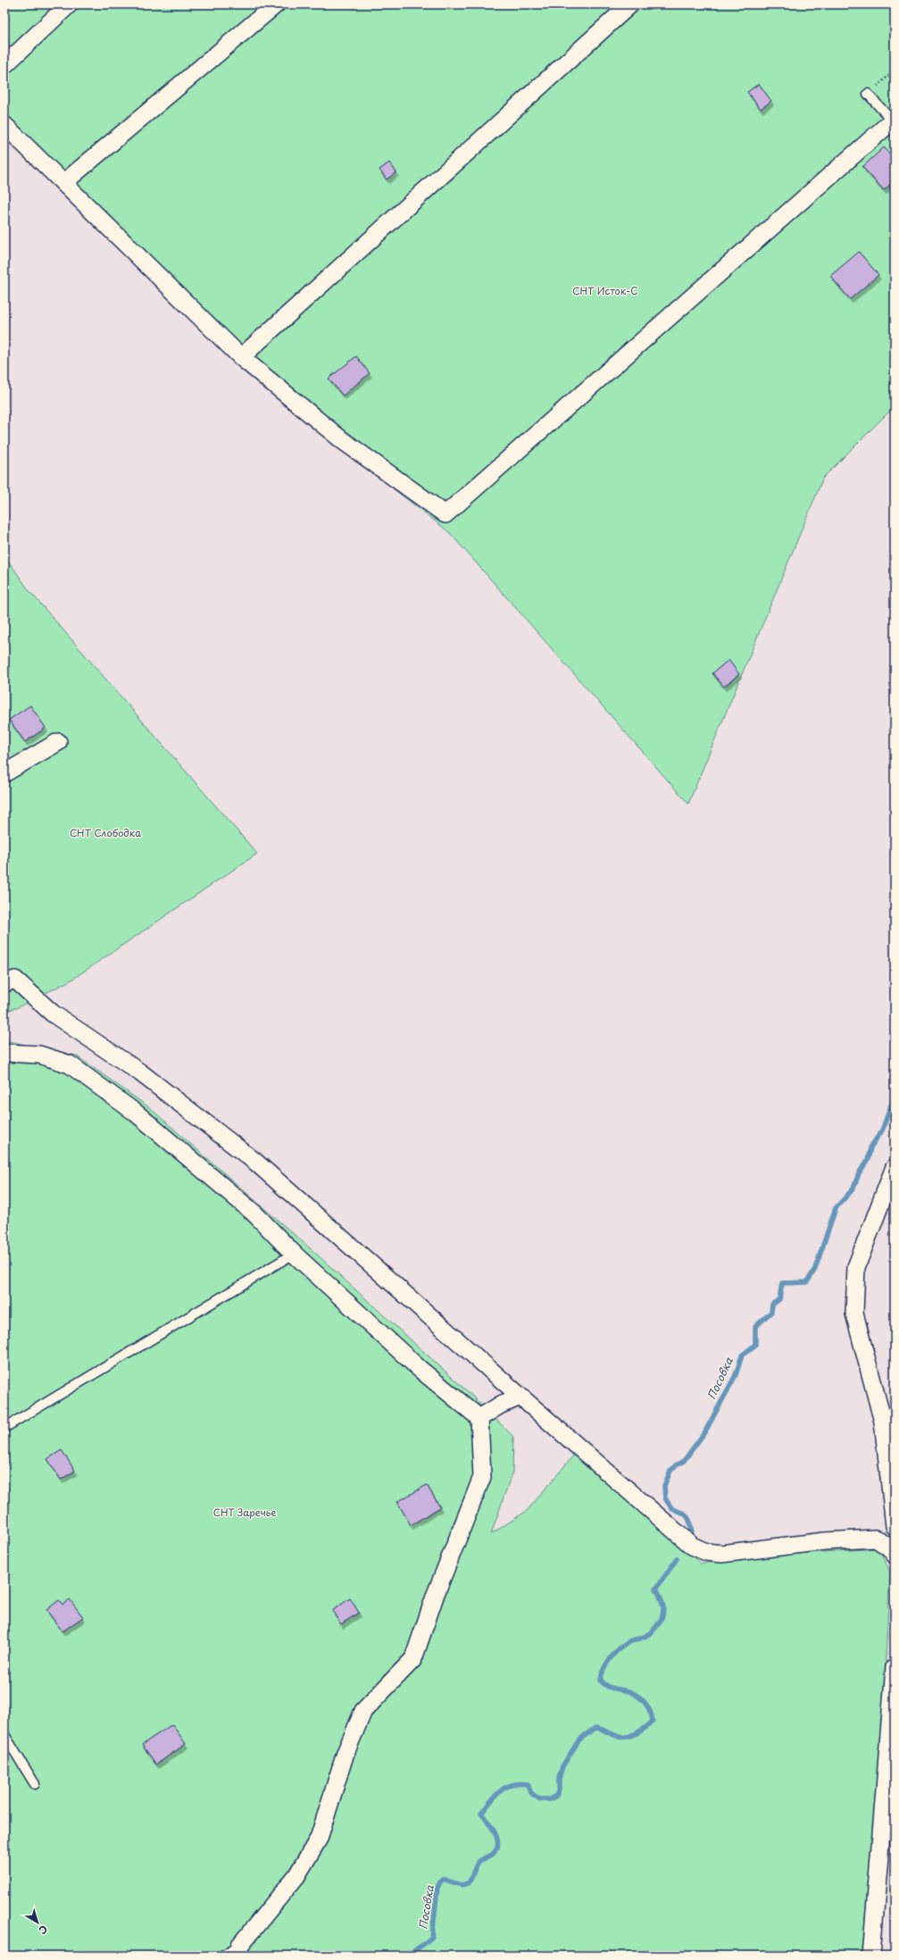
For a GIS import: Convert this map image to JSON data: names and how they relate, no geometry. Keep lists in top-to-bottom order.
{
  "water": ["Посовка"],
  "parks": ["СНТ Исток-С", "СНТ Слободка", "СНТ Заречье"],
  "north": "bottom right"
}
